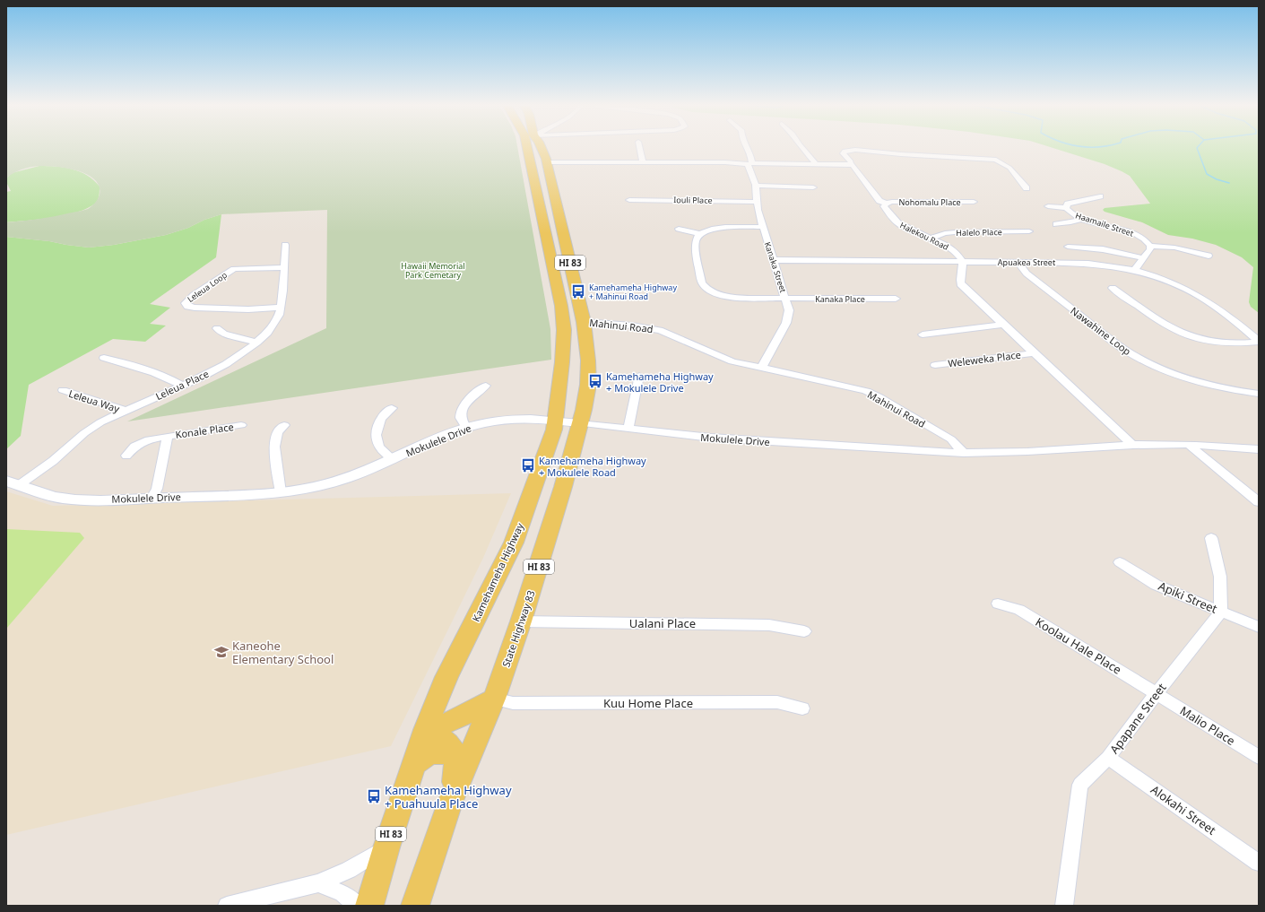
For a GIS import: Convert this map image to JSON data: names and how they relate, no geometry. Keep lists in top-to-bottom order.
{
  "streets": {
    "main road": ["HI 83", "Kamehameha Highway", "State Highway 83"],
    "street": [
      "Iouli Place",
      "Nohomalu Place",
      "Haamaile Street",
      "Halelo Place",
      "Halekou Road",
      "Apuakea Street",
      "Kanaka Street",
      "Leleua Loop",
      "Kanaka Place",
      "Mahinui Road",
      "Nawahine Loop",
      "Weleweka Place",
      "Leleua Place",
      "Leleua Way",
      "Konale Place",
      "Mokulele Drive",
      "Apiki Street",
      "Ualani Place",
      "Koolau Hale Place",
      "Kuu Home Place",
      "Apapane Street",
      "Malio Place",
      "Alokahi Street"
    ]
  },
  "crossings": [
    ["Iouli Place", "Kanaka Street"],
    ["Nohomalu Place", "Halekou Road"],
    ["Halelo Place", "Halekou Road"],
    ["Halekou Road", "Apuakea Street"],
    ["Apuakea Street", "Kanaka Street"],
    ["Apuakea Street", "Nawahine Loop"],
    ["Kanaka Street", "Kanaka Place"],
    ["Kanaka Street", "Mahinui Road"],
    ["Leleua Loop", "Leleua Place"],
    ["Mahinui Road", "Mokulele Drive"],
    ["Mahinui Road", "State Highway 83"],
    ["Leleua Place", "Leleua Way"],
    ["Leleua Place", "Mokulele Drive"],
    ["Konale Place", "Mokulele Drive"],
    ["Mokulele Drive", "Kamehameha Highway"],
    ["Mokulele Drive", "State Highway 83"],
    ["Apiki Street", "Apapane Street"],
    ["Ualani Place", "State Highway 83"],
    ["State Highway 83", "Kuu Home Place"],
    ["Koolau Hale Place", "Apapane Street"],
    ["Koolau Hale Place", "Malio Place"],
    ["Apapane Street", "Malio Place"],
    ["Apapane Street", "Alokahi Street"]
  ],
  "parks": ["Hawaii Memorial Park Cemetary"],
  "places": {
    "bus stop": [
      "Kamehameha Highway + Mahinui Road",
      "Kamehameha Highway + Mokulele Drive",
      "Kamehameha Highway + Mokulele Road",
      "Kamehameha Highway + Puahuula Place"
    ],
    "school or university": ["Kaneohe Elementary School"]
  }
}
